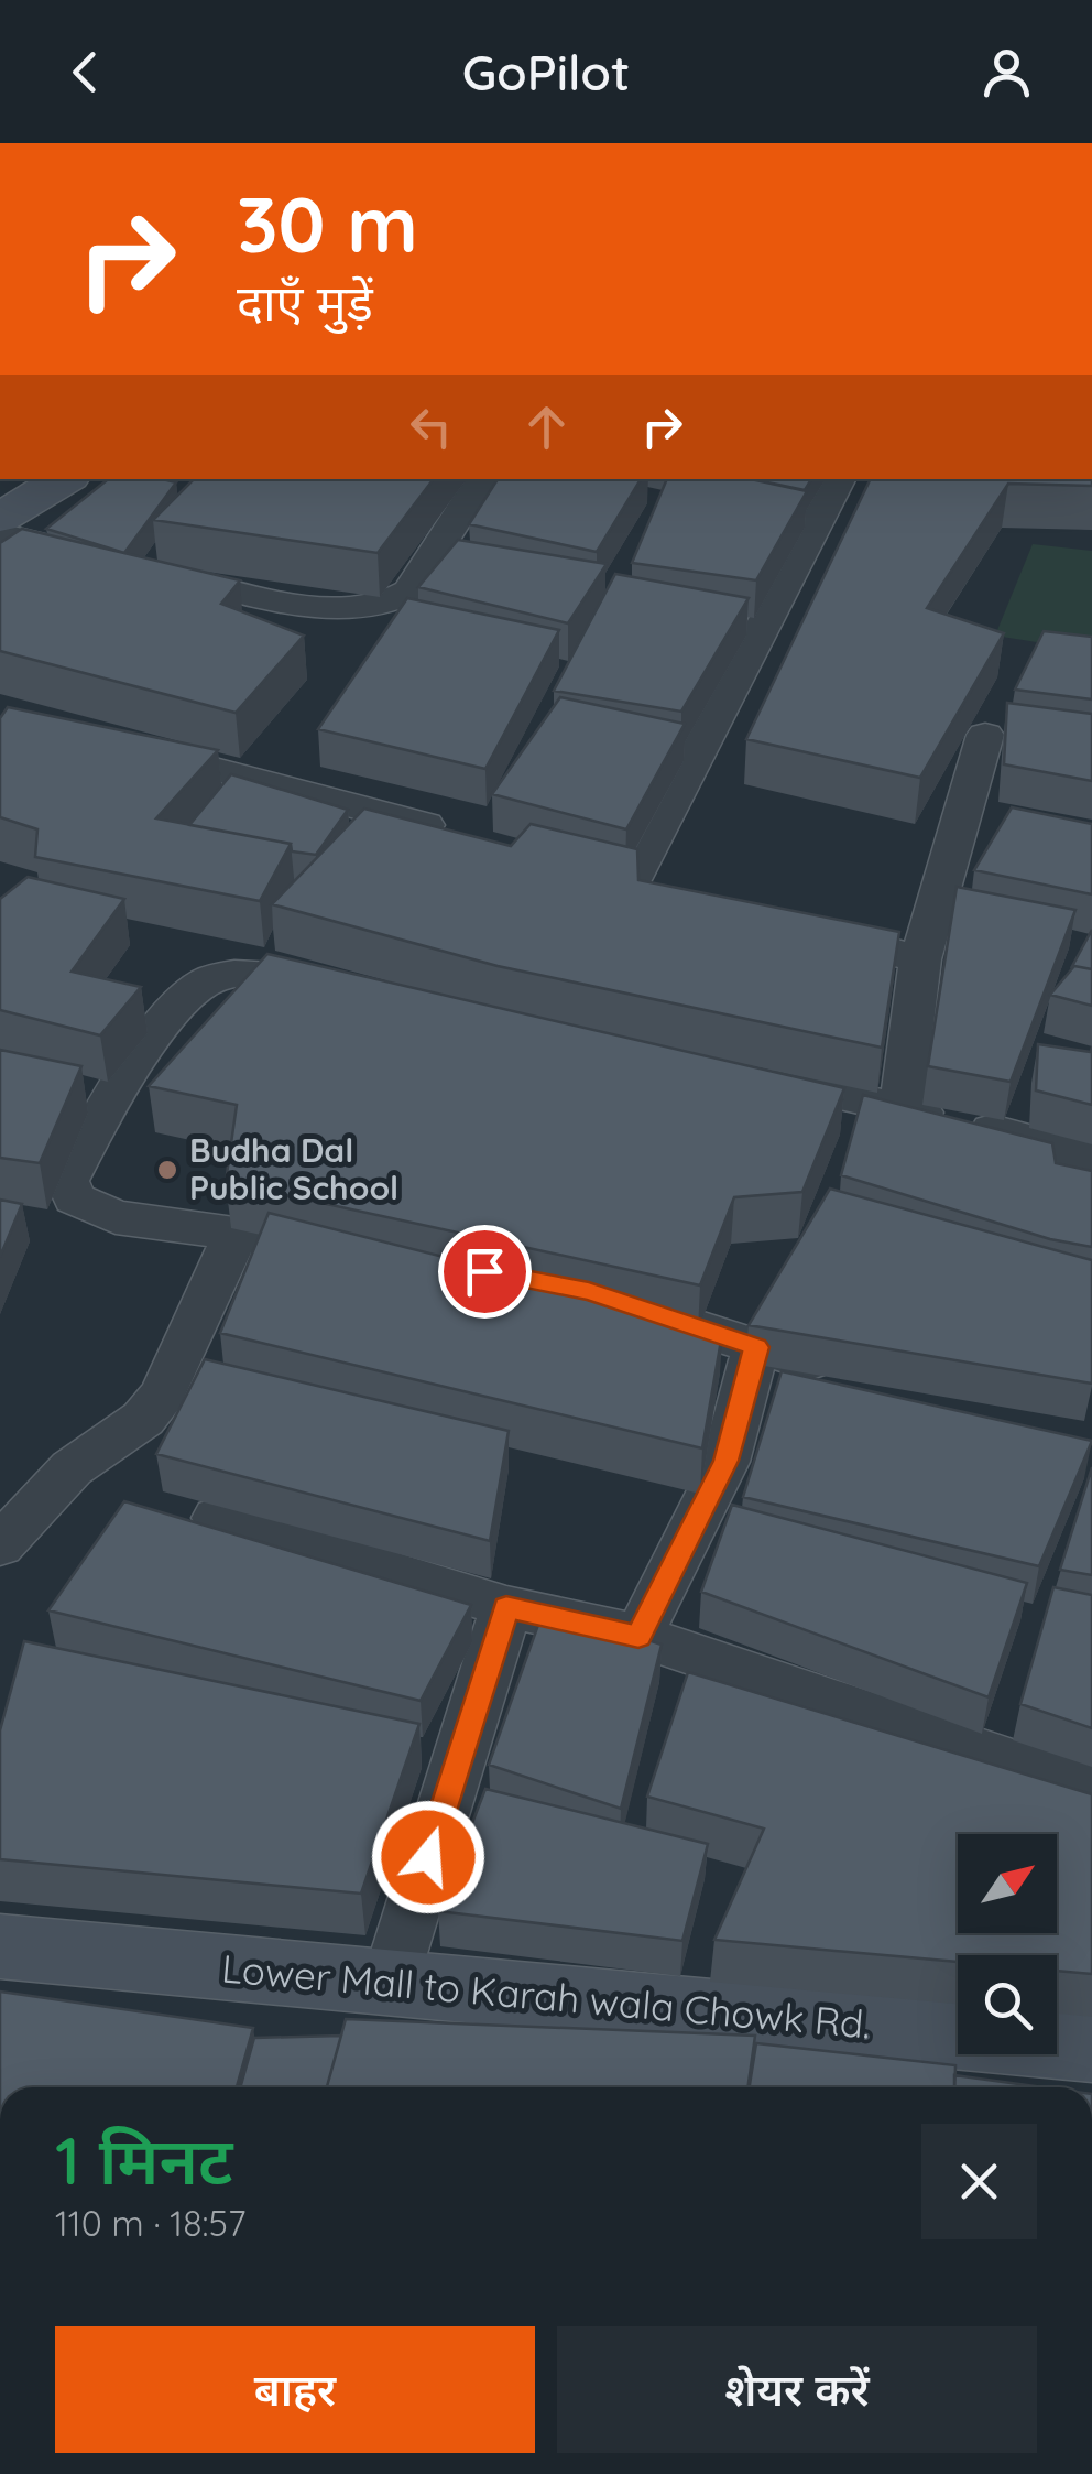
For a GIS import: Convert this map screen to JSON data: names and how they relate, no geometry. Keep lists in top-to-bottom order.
{
  "streets": {
    "main road": ["Lower Mall to Karah wala Chowk Rd."]
  },
  "places": ["Budha Dal Public School"],
  "north": "top right",
  "page": {
    "header": "GoPilot",
    "turn": ["30 m", "दाएँ मुड़ें"],
    "heading": ["1 मिनट", "110 m · 18:57"],
    "buttons": ["बाहर", "शेयर करें"]
  }
}
